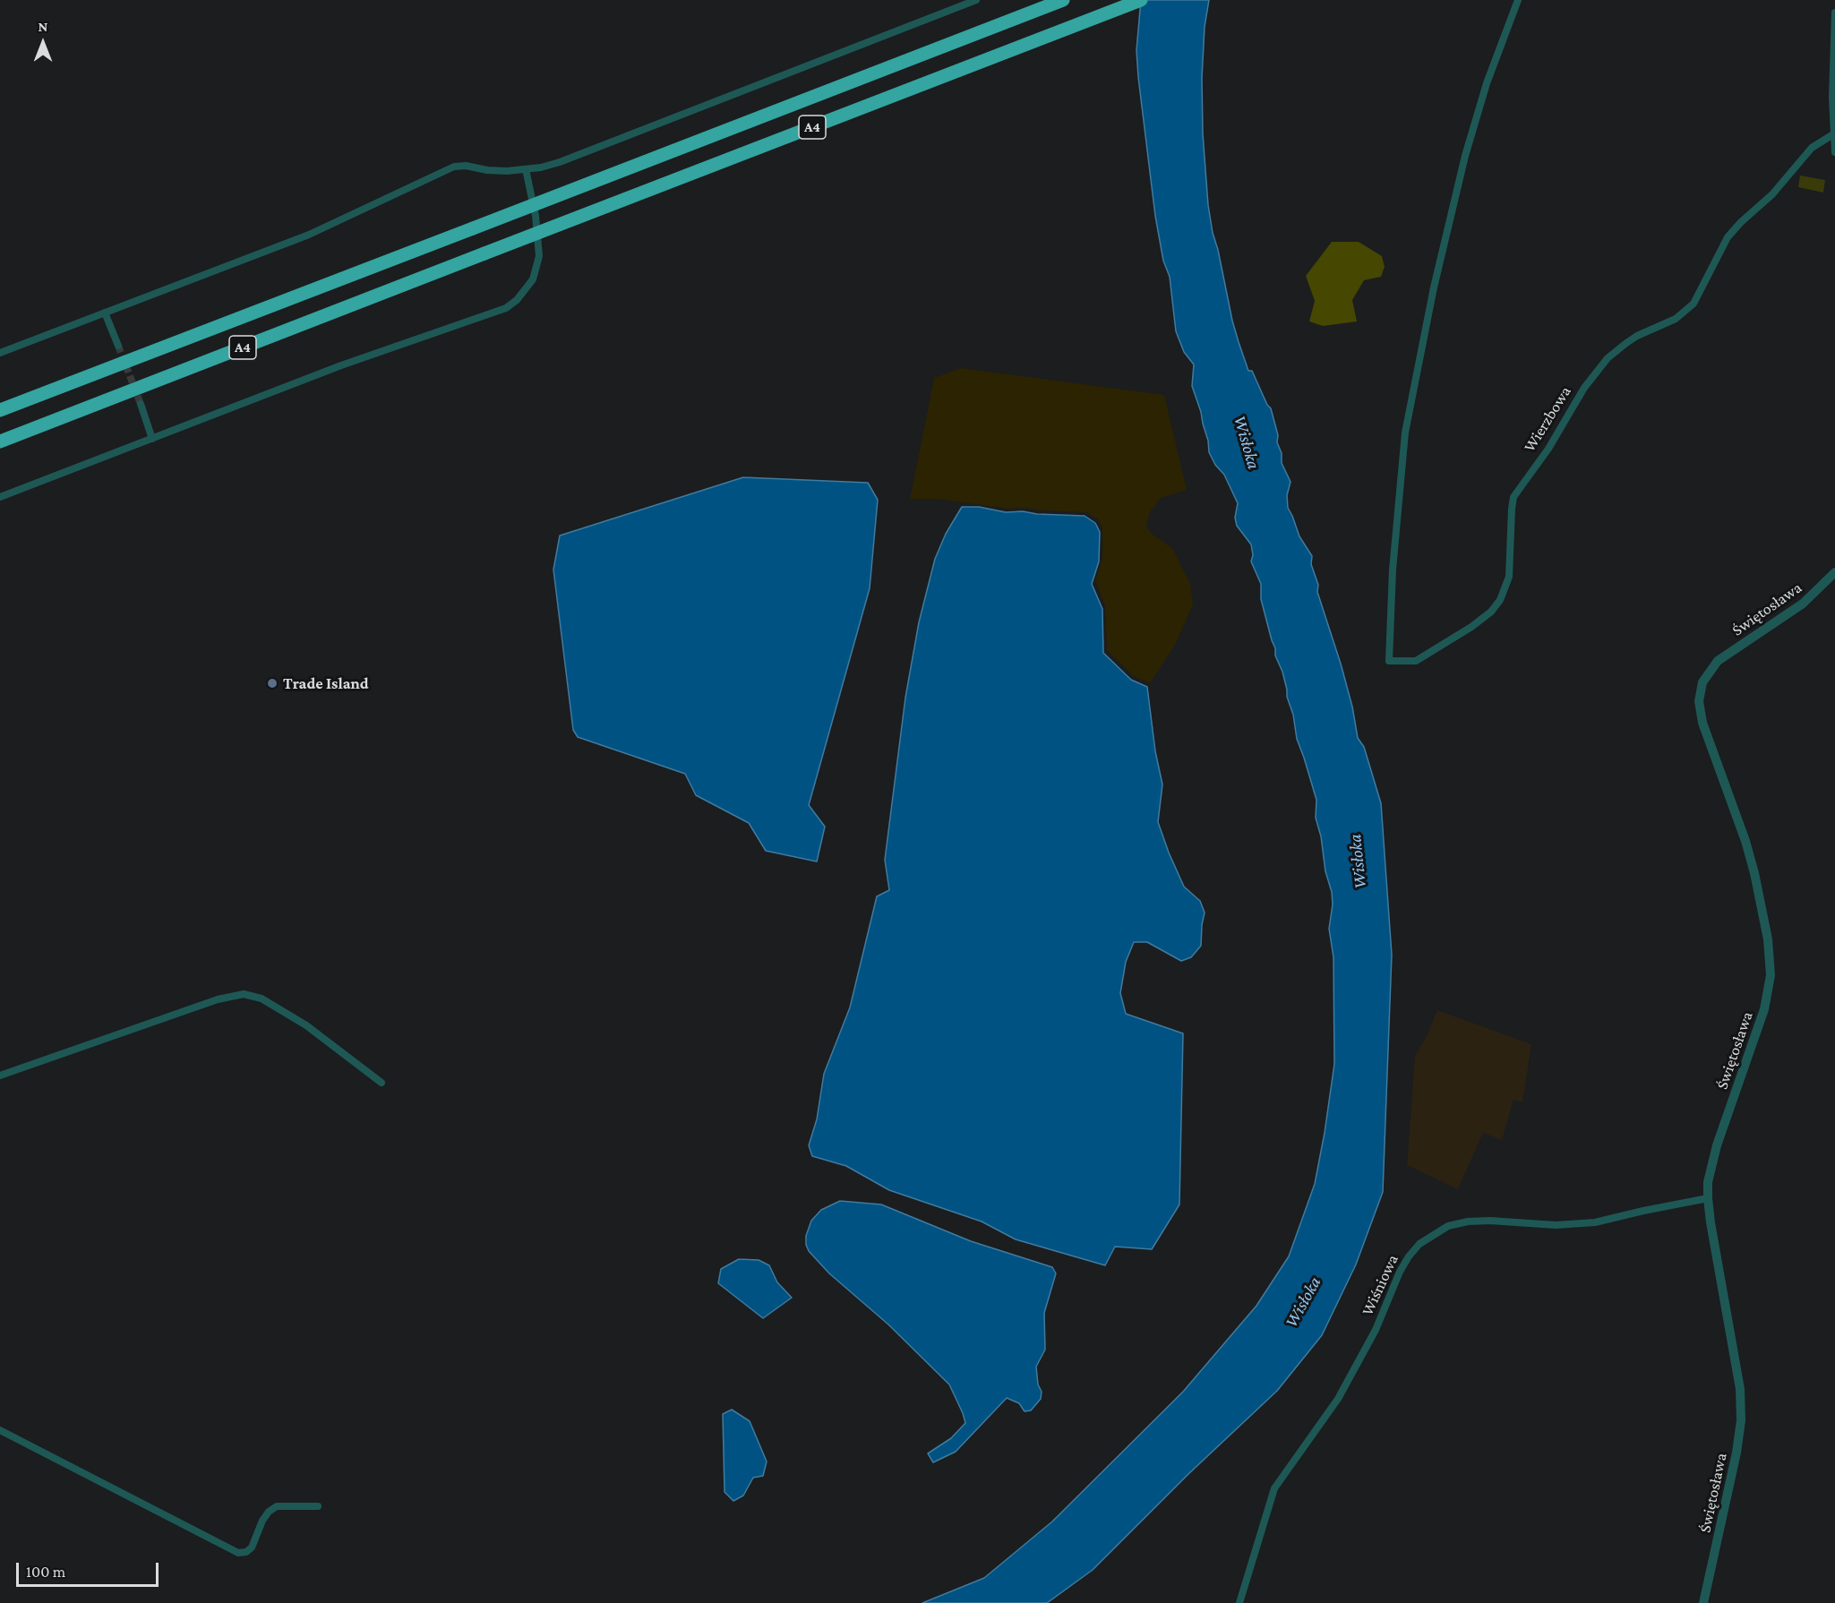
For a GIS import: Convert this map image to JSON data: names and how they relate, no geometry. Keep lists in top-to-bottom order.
{
  "streets": {
    "highway": ["A4"],
    "street": ["Wierzbowa", "Świętosława", "Wiśniowa"]
  },
  "crossings": [
    ["Świętosława", "Wiśniowa"]
  ],
  "water": ["Wisłoka"],
  "places": ["Trade Island"],
  "scale_bar": "100 m",
  "north": "top"
}
